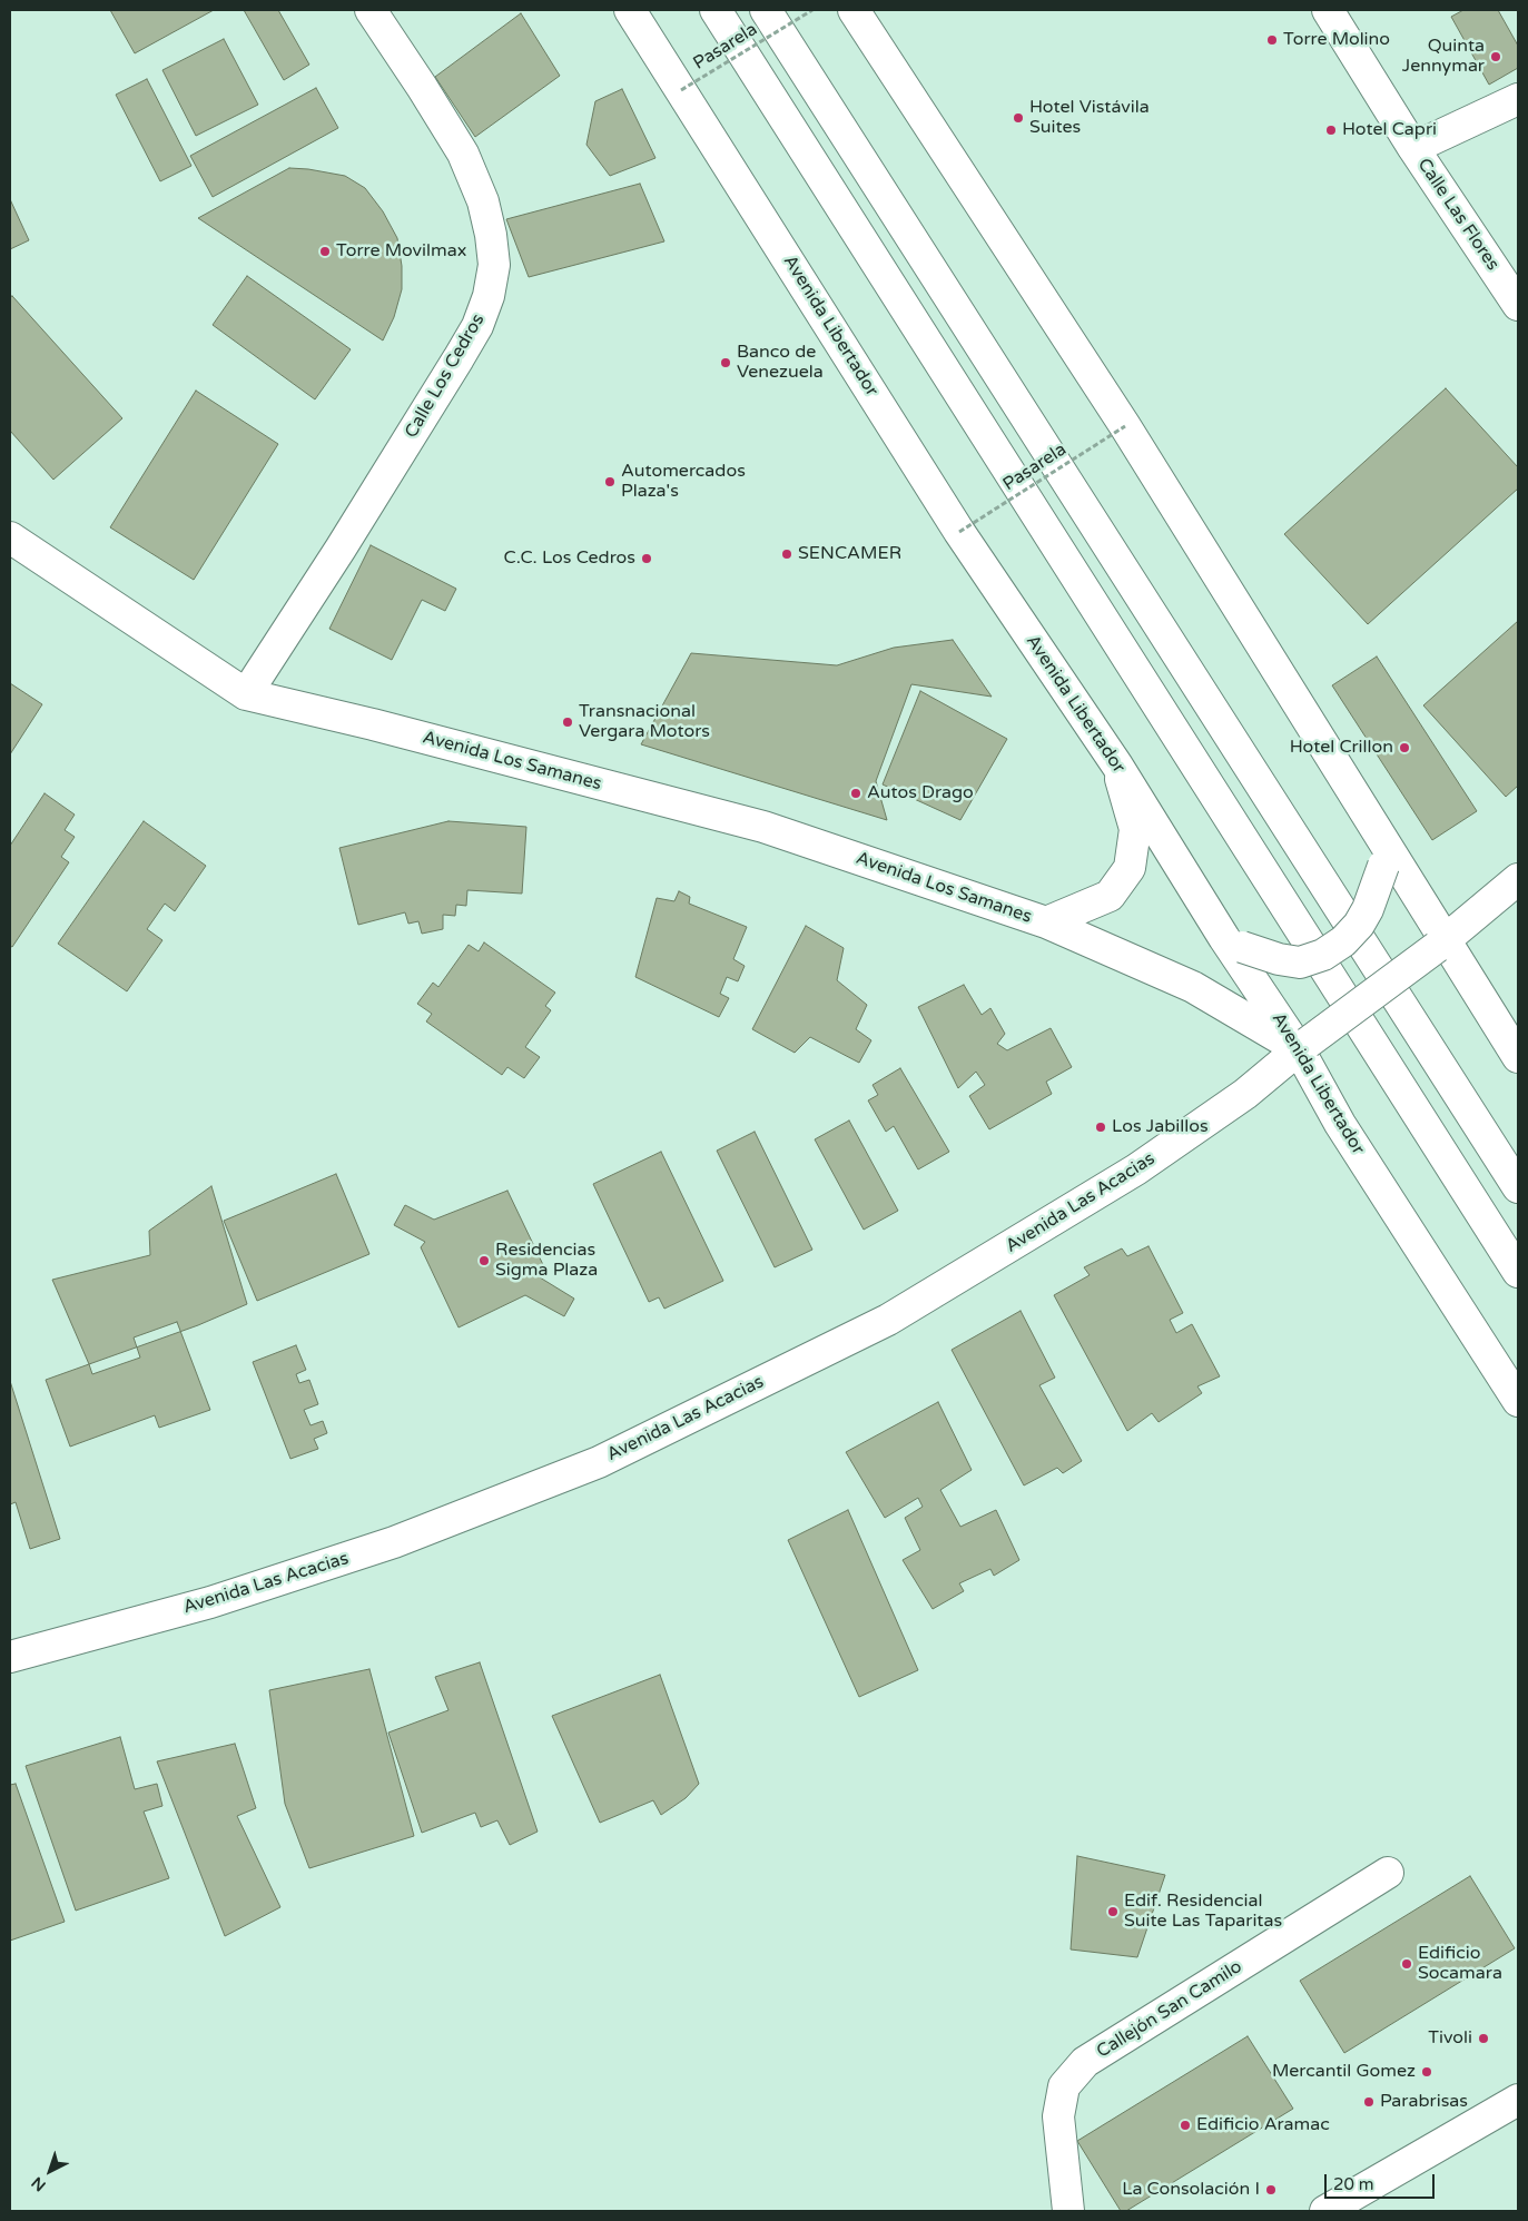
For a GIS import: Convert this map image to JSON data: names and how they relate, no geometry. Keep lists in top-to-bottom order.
{
  "streets": {
    "main road": [
      "Calle Las Flores",
      "Avenida Libertador",
      "Calle Los Cedros",
      "Avenida Los Samanes",
      "Avenida Las Acacias",
      "Callejón San Camilo"
    ],
    "path": ["Pasarela"]
  },
  "crossings": [
    ["Pasarela", "Avenida Libertador"],
    ["Avenida Libertador", "Avenida Los Samanes"],
    ["Avenida Libertador", "Avenida Las Acacias"],
    ["Calle Los Cedros", "Avenida Los Samanes"],
    ["Avenida Los Samanes", "Avenida Las Acacias"]
  ],
  "places": [
    "Torre Molino",
    "Quinta Jennymar",
    "Hotel Vistávila Suites",
    "Hotel Capri",
    "Torre Movilmax",
    "Banco de Venezuela",
    "Automercados Plaza's",
    "SENCAMER",
    "C.C. Los Cedros",
    "Transnacional Vergara Motors",
    "Hotel Crillon",
    "Autos Drago",
    "Los Jabillos",
    "Residencias Sigma Plaza",
    "Edif. Residencial Suite Las Taparitas",
    "Edificio Socamara",
    "Tivoli",
    "Mercantil Gomez",
    "Parabrisas",
    "Edificio Aramac",
    "La Consolación I"
  ],
  "scale_bar": "20 m",
  "north": "bottom left"
}
